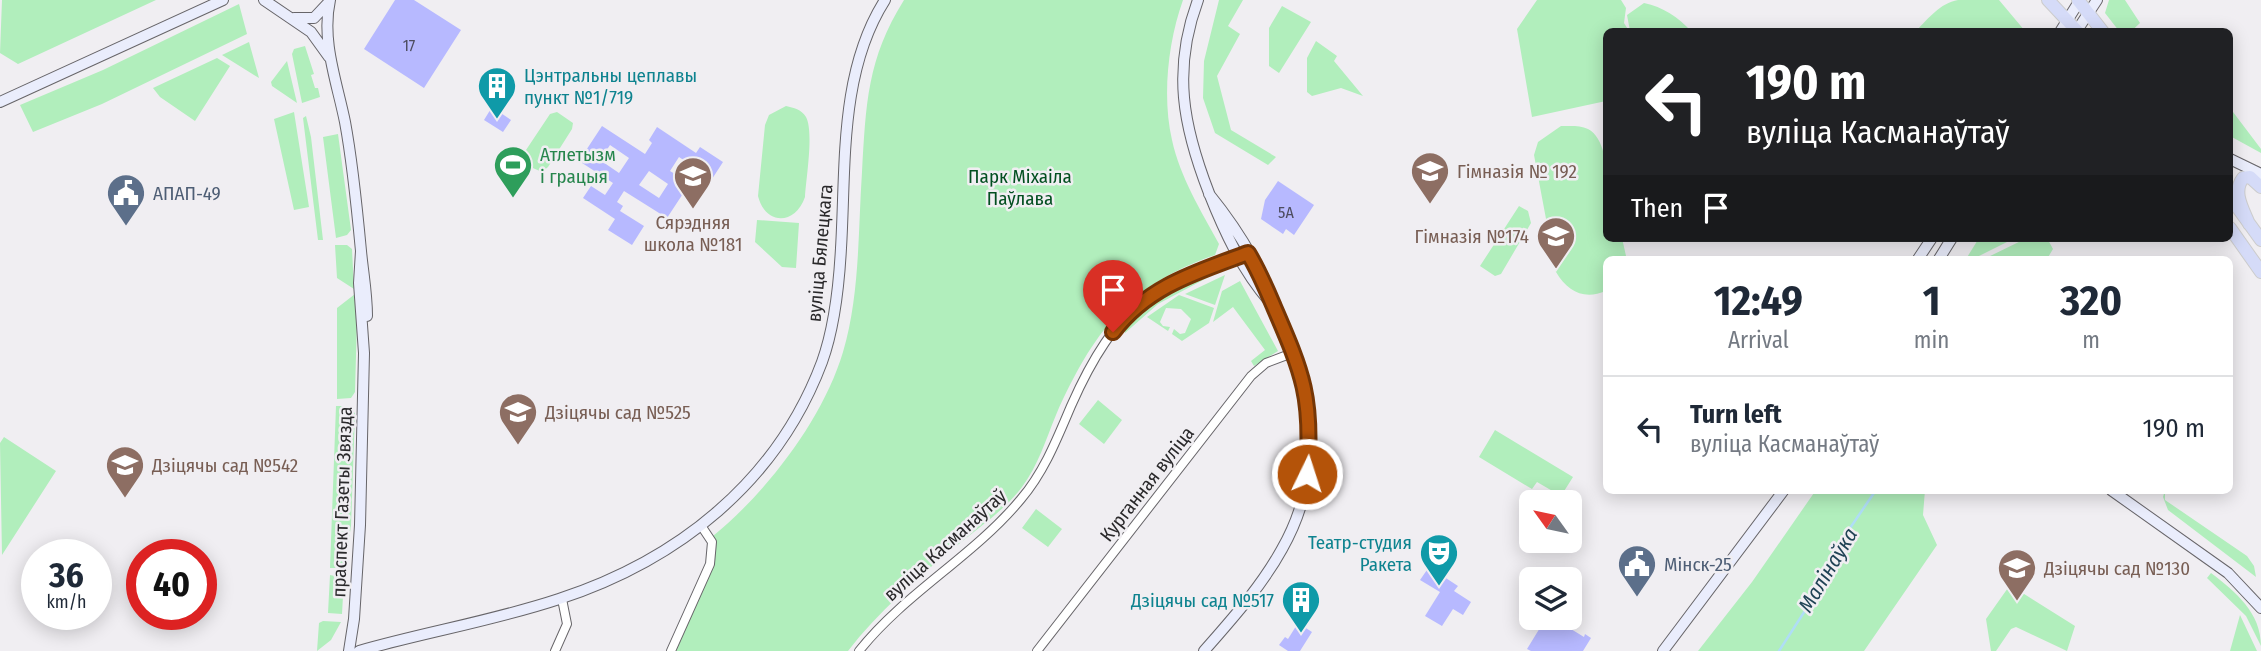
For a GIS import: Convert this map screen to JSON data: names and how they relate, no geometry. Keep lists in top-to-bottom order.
{
  "streets": {
    "street": [
      "вуліца Бялецкага",
      "Курганная вуліца",
      "праспект Газеты Звязда",
      "вуліца Касманаўтаў"
    ]
  },
  "water": ["Малінаўка"],
  "parks": ["Парк Міхаіла Паўлава"],
  "places": {
    "building": ["Цэнтральны цеплавы пункт №1/719", "Дзіцячы сад №517"],
    "sports": ["Атлетызм і грацыя"],
    "school or university": [
      "Гімназія № 192",
      "Сярэдняя школа №181",
      "Гімназія №174",
      "Дзіцячы сад №525",
      "Дзіцячы сад №542",
      "Дзіцячы сад №130"
    ],
    "public building": ["АПАП-49", "Мінск-25"],
    "theatre": ["Театр-студия Ракета"]
  },
  "house_numbers": ["17", "5А"],
  "north": "top left",
  "page": {
    "turn": ["190 m", "вуліца Касманаўтаў"],
    "then": "Then",
    "eta": [
      "12:49",
      "Arrival",
      "1",
      "min",
      "320",
      "m"
    ],
    "list": [
      {
        "name": "Turn left",
        "note": "вуліца Касманаўтаў",
        "value": "190 m"
      }
    ],
    "speed": "36 km/h",
    "limit": "40"
  }
}
